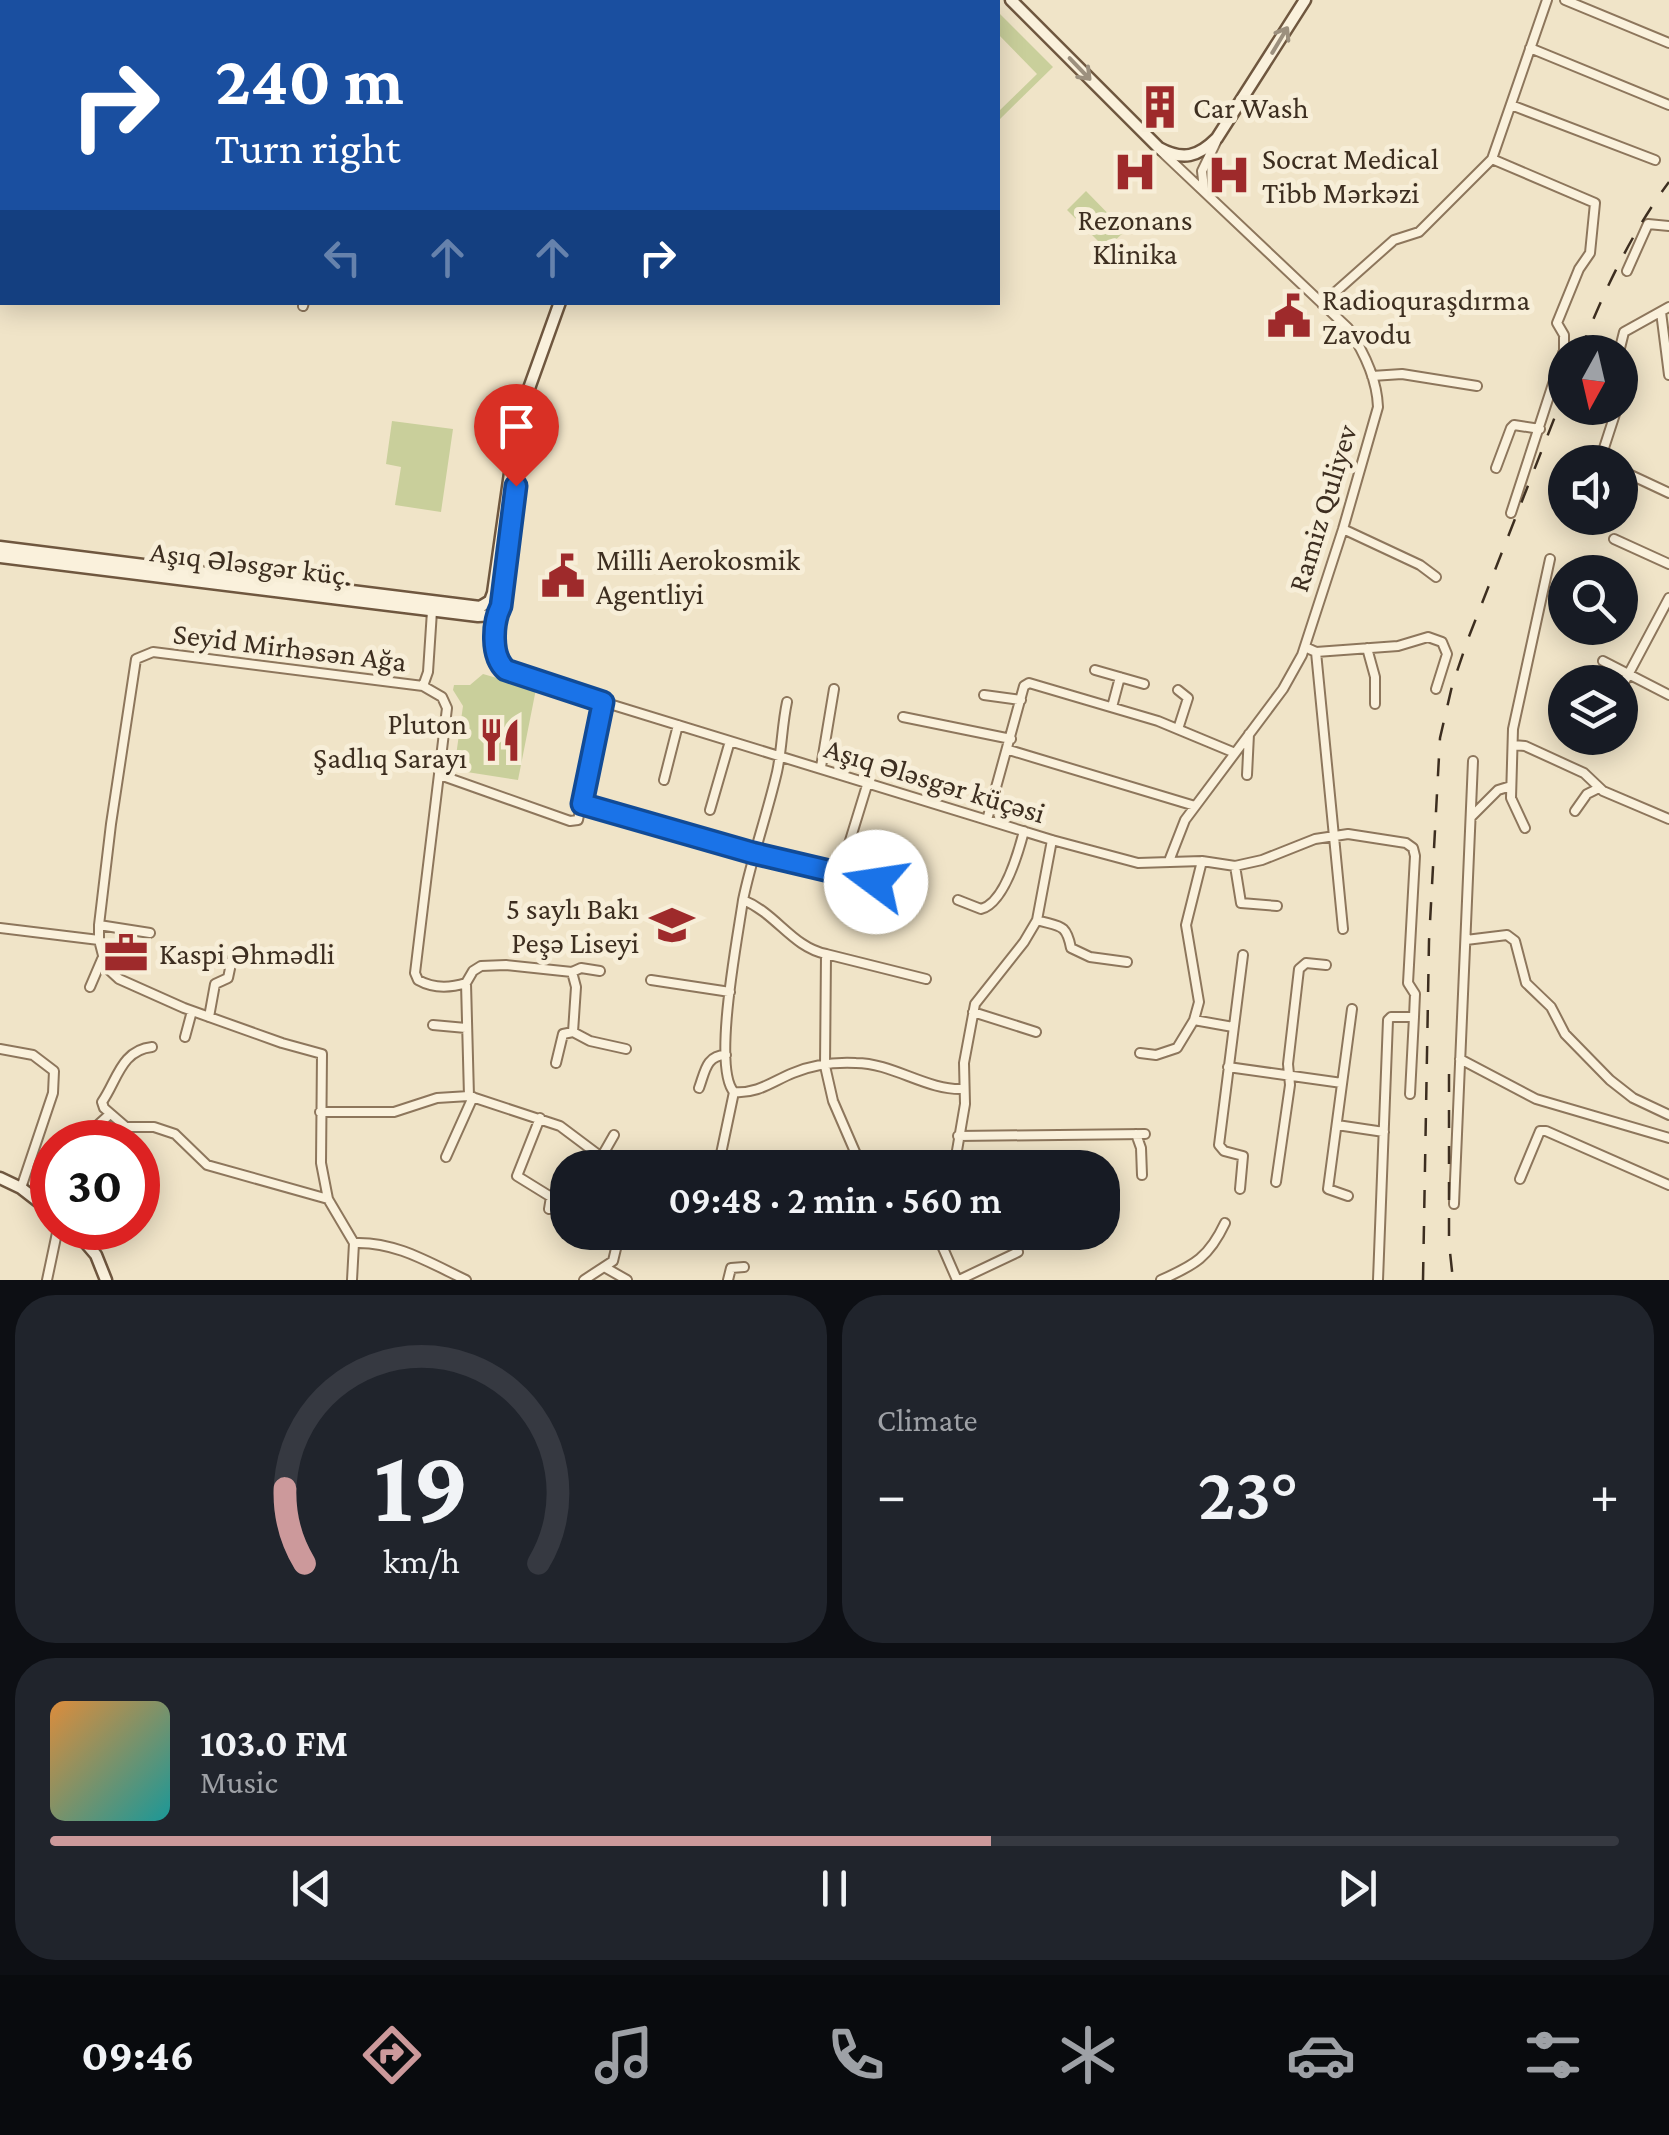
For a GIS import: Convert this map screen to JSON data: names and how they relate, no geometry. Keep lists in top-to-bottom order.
{
  "streets": {
    "main road": ["Aşıq Ələsgər küç."],
    "street": ["Ramiz Quliyev", "Seyid Mirhəsən Ağa", "Aşıq Ələsgər küçəsi"]
  },
  "crossings": [
    ["Ramiz Quliyev", "Aşıq Ələsgər küçəsi"],
    ["Aşıq Ələsgər küç.", "Aşıq Ələsgər küçəsi"]
  ],
  "places": {
    "building": ["Car Wash"],
    "hospital": ["Rezonans Klinika", "Socrat Medical Tibb Mərkəzi"],
    "public building": ["Radioquraşdırma Zavodu", "Milli Aerokosmik Agentliyi"],
    "restaurant": ["Pluton Şadlıq Sarayı"],
    "school or university": ["5 saylı Bakı Peşə Liseyi"],
    "office": ["Kaspi Əhmədli"]
  },
  "north": "bottom",
  "page": {
    "turn": ["240 m", "Turn right"],
    "limit": "30",
    "trip": "09:48 · 2 min · 560 m",
    "tile": "Climate",
    "heat": ["−", "23°", "+"],
    "song": ["103.0 FM", "Music"],
    "tabs": "09:46",
    "gauge": ["19", "km/h"]
  }
}
